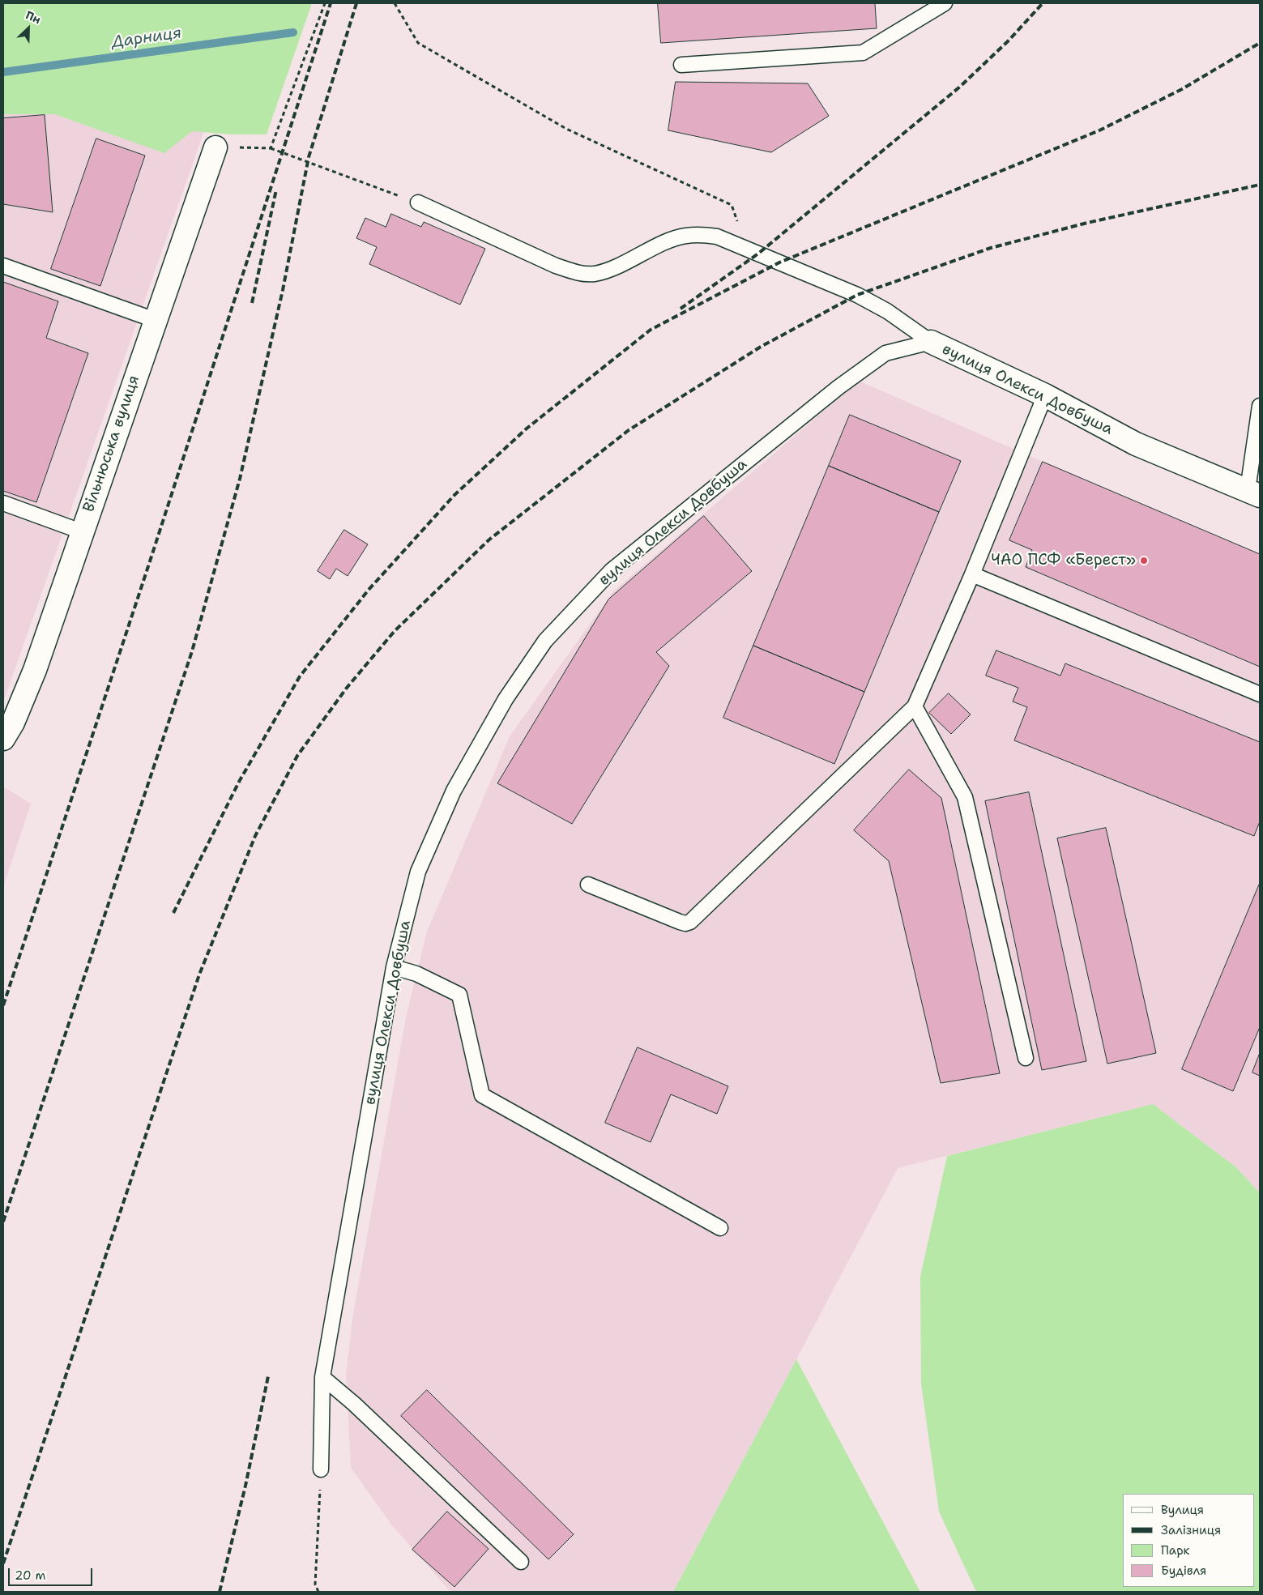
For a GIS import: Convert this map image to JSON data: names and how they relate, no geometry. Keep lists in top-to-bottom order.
{
  "streets": {
    "street": ["вулиця Олекси Довбуша", "Вільнюська вулиця"]
  },
  "water": ["Дарниця"],
  "places": ["ЧАО ПСФ «Берест»"],
  "legend": [
    "Вулиця",
    "Залізниця",
    "Парк",
    "Будівля"
  ],
  "scale_bar": "20 m",
  "north": "top right"
}
